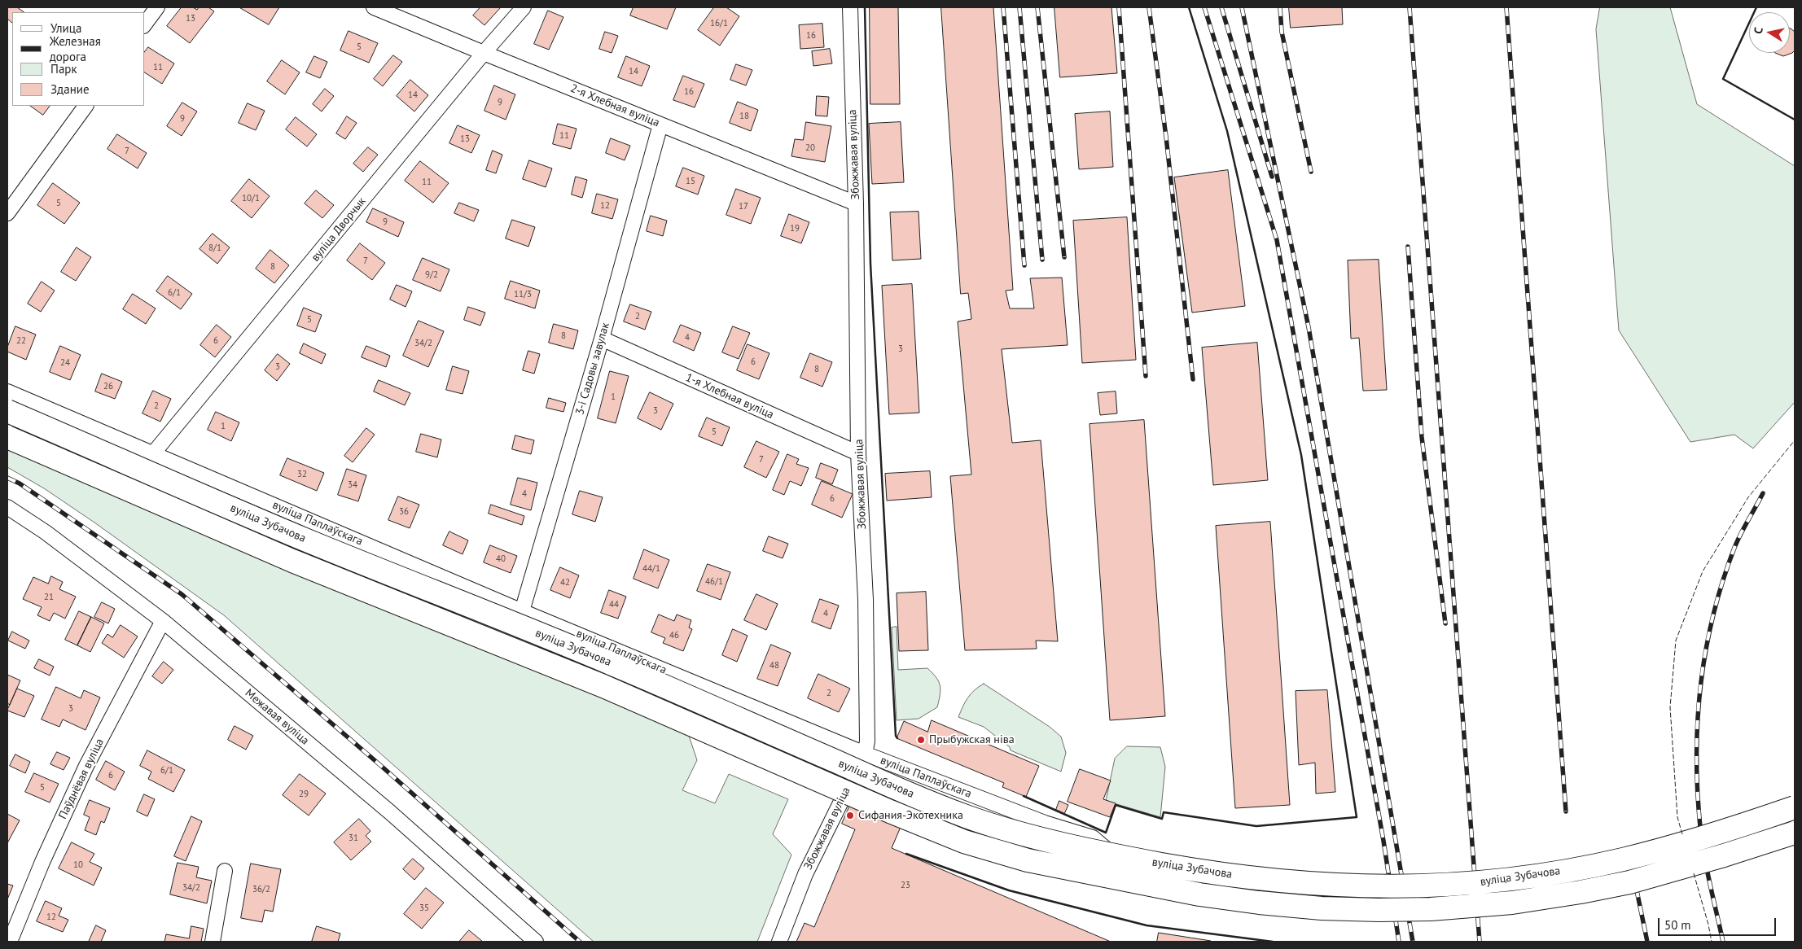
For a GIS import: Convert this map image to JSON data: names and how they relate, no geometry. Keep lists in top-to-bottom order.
{
  "streets": {
    "highway": ["вуліца Зубачова"],
    "street": [
      "2-я Хлебная вуліца",
      "Збожжавая вуліца",
      "вуліца Дворчык",
      "3-і Садовы завулак",
      "1-я Хлебная вуліца",
      "вуліца Паплаўскага",
      "Межавая вуліца",
      "Паўднёвая вуліца"
    ]
  },
  "crossings": [
    ["2-я Хлебная вуліца", "Збожжавая вуліца"],
    ["2-я Хлебная вуліца", "вуліца Дворчык"],
    ["2-я Хлебная вуліца", "3-і Садовы завулак"],
    ["Збожжавая вуліца", "1-я Хлебная вуліца"],
    ["Збожжавая вуліца", "вуліца Паплаўскага"],
    ["вуліца Дворчык", "вуліца Паплаўскага"],
    ["3-і Садовы завулак", "1-я Хлебная вуліца"],
    ["3-і Садовы завулак", "вуліца Паплаўскага"],
    ["Межавая вуліца", "Паўднёвая вуліца"]
  ],
  "places": ["Прыбужская ніва", "Сифания-Экотехника"],
  "house_numbers": [
    "13",
    "16/1",
    "16",
    "5",
    "11",
    "14",
    "16",
    "14",
    "9",
    "18",
    "9",
    "11",
    "13",
    "20",
    "7",
    "15",
    "11",
    "10/1",
    "5",
    "12",
    "17",
    "9",
    "19",
    "8/1",
    "7",
    "8",
    "9/2",
    "6/1",
    "11/3",
    "2",
    "5",
    "8",
    "4",
    "22",
    "6",
    "34/2",
    "3",
    "6",
    "24",
    "3",
    "8",
    "26",
    "1",
    "2",
    "3",
    "1",
    "5",
    "7",
    "32",
    "34",
    "4",
    "6",
    "36",
    "40",
    "44/1",
    "46/1",
    "42",
    "21",
    "44",
    "4",
    "46",
    "48",
    "2",
    "3",
    "6/1",
    "6",
    "5",
    "29",
    "31",
    "10",
    "23",
    "34/2",
    "36/2",
    "35",
    "12"
  ],
  "legend": [
    "Улица",
    "Железная дорога",
    "Парк",
    "Здание"
  ],
  "scale_bar": "50 m",
  "north": "left"
}
